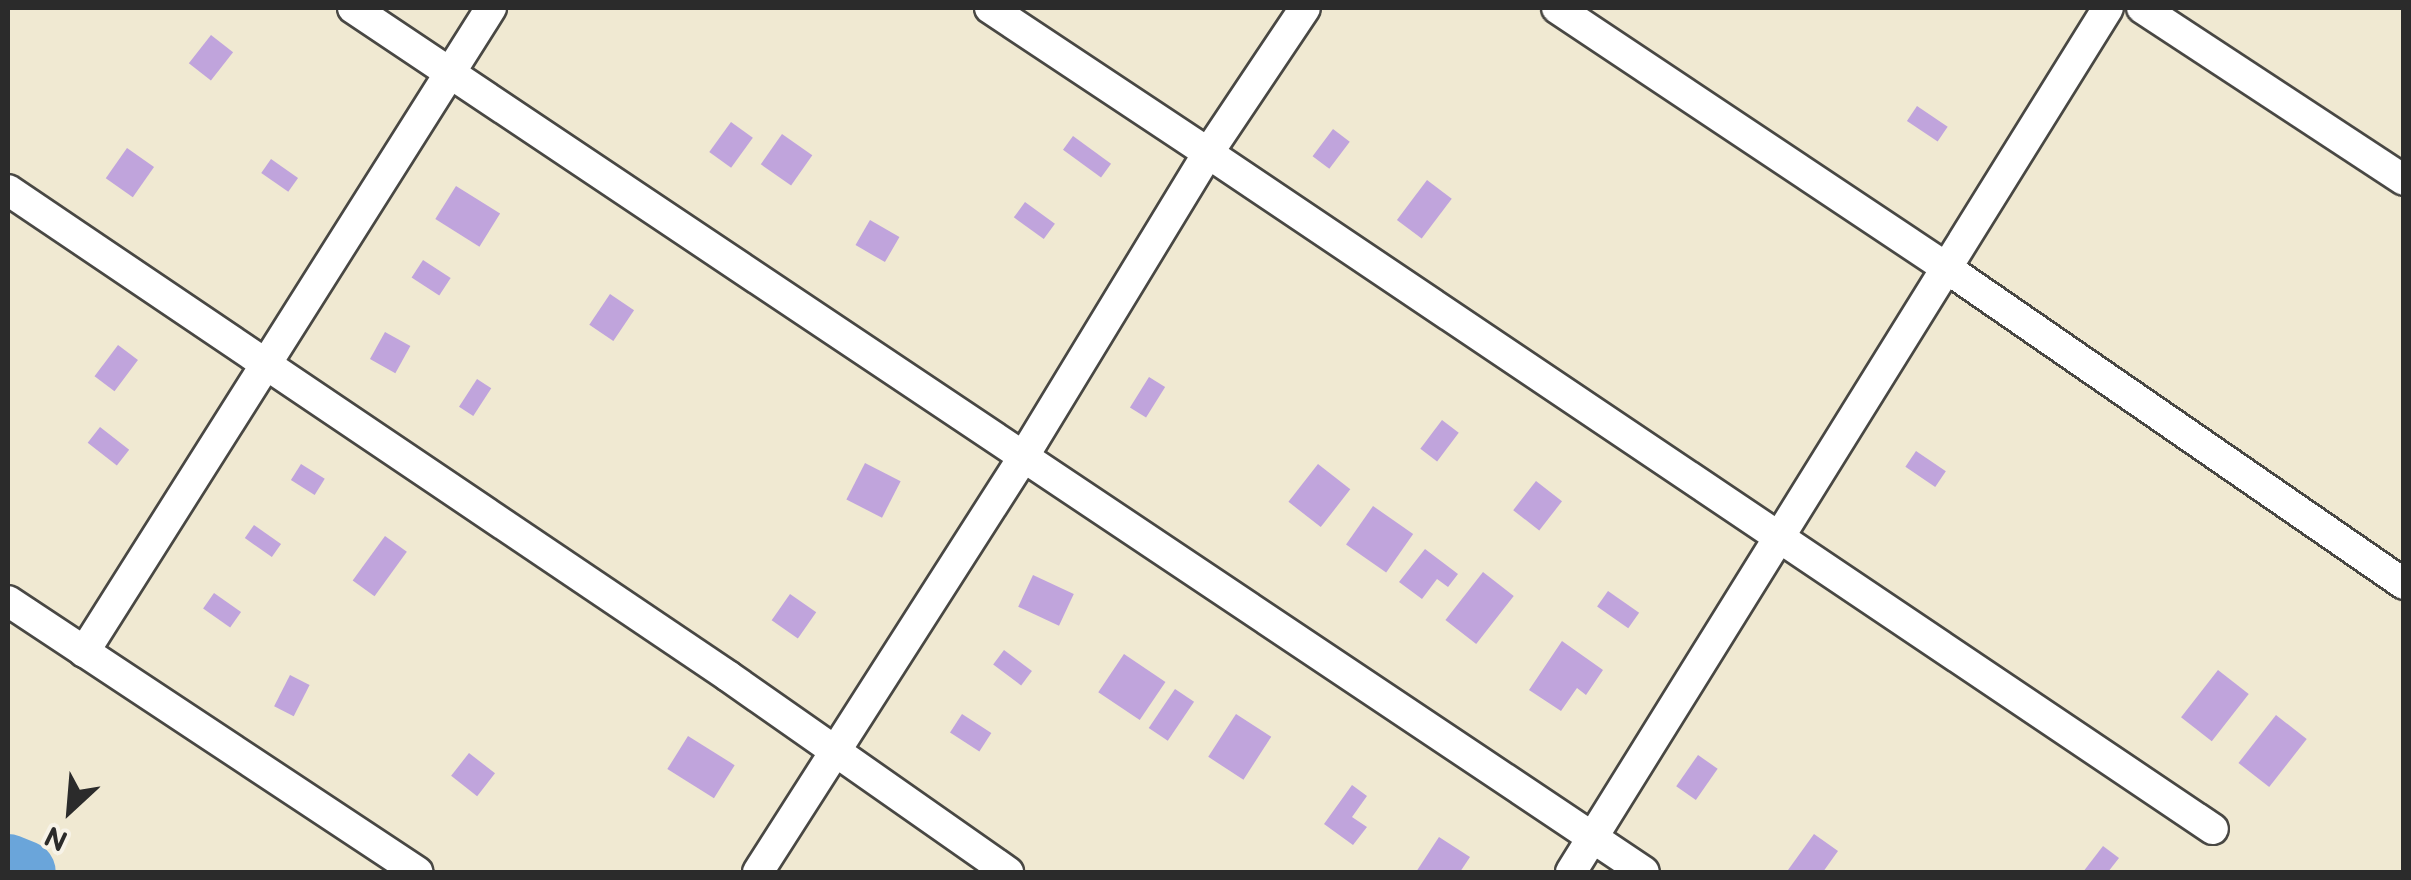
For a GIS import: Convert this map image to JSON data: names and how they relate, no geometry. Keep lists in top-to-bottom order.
{
  "north": "bottom left"
}
